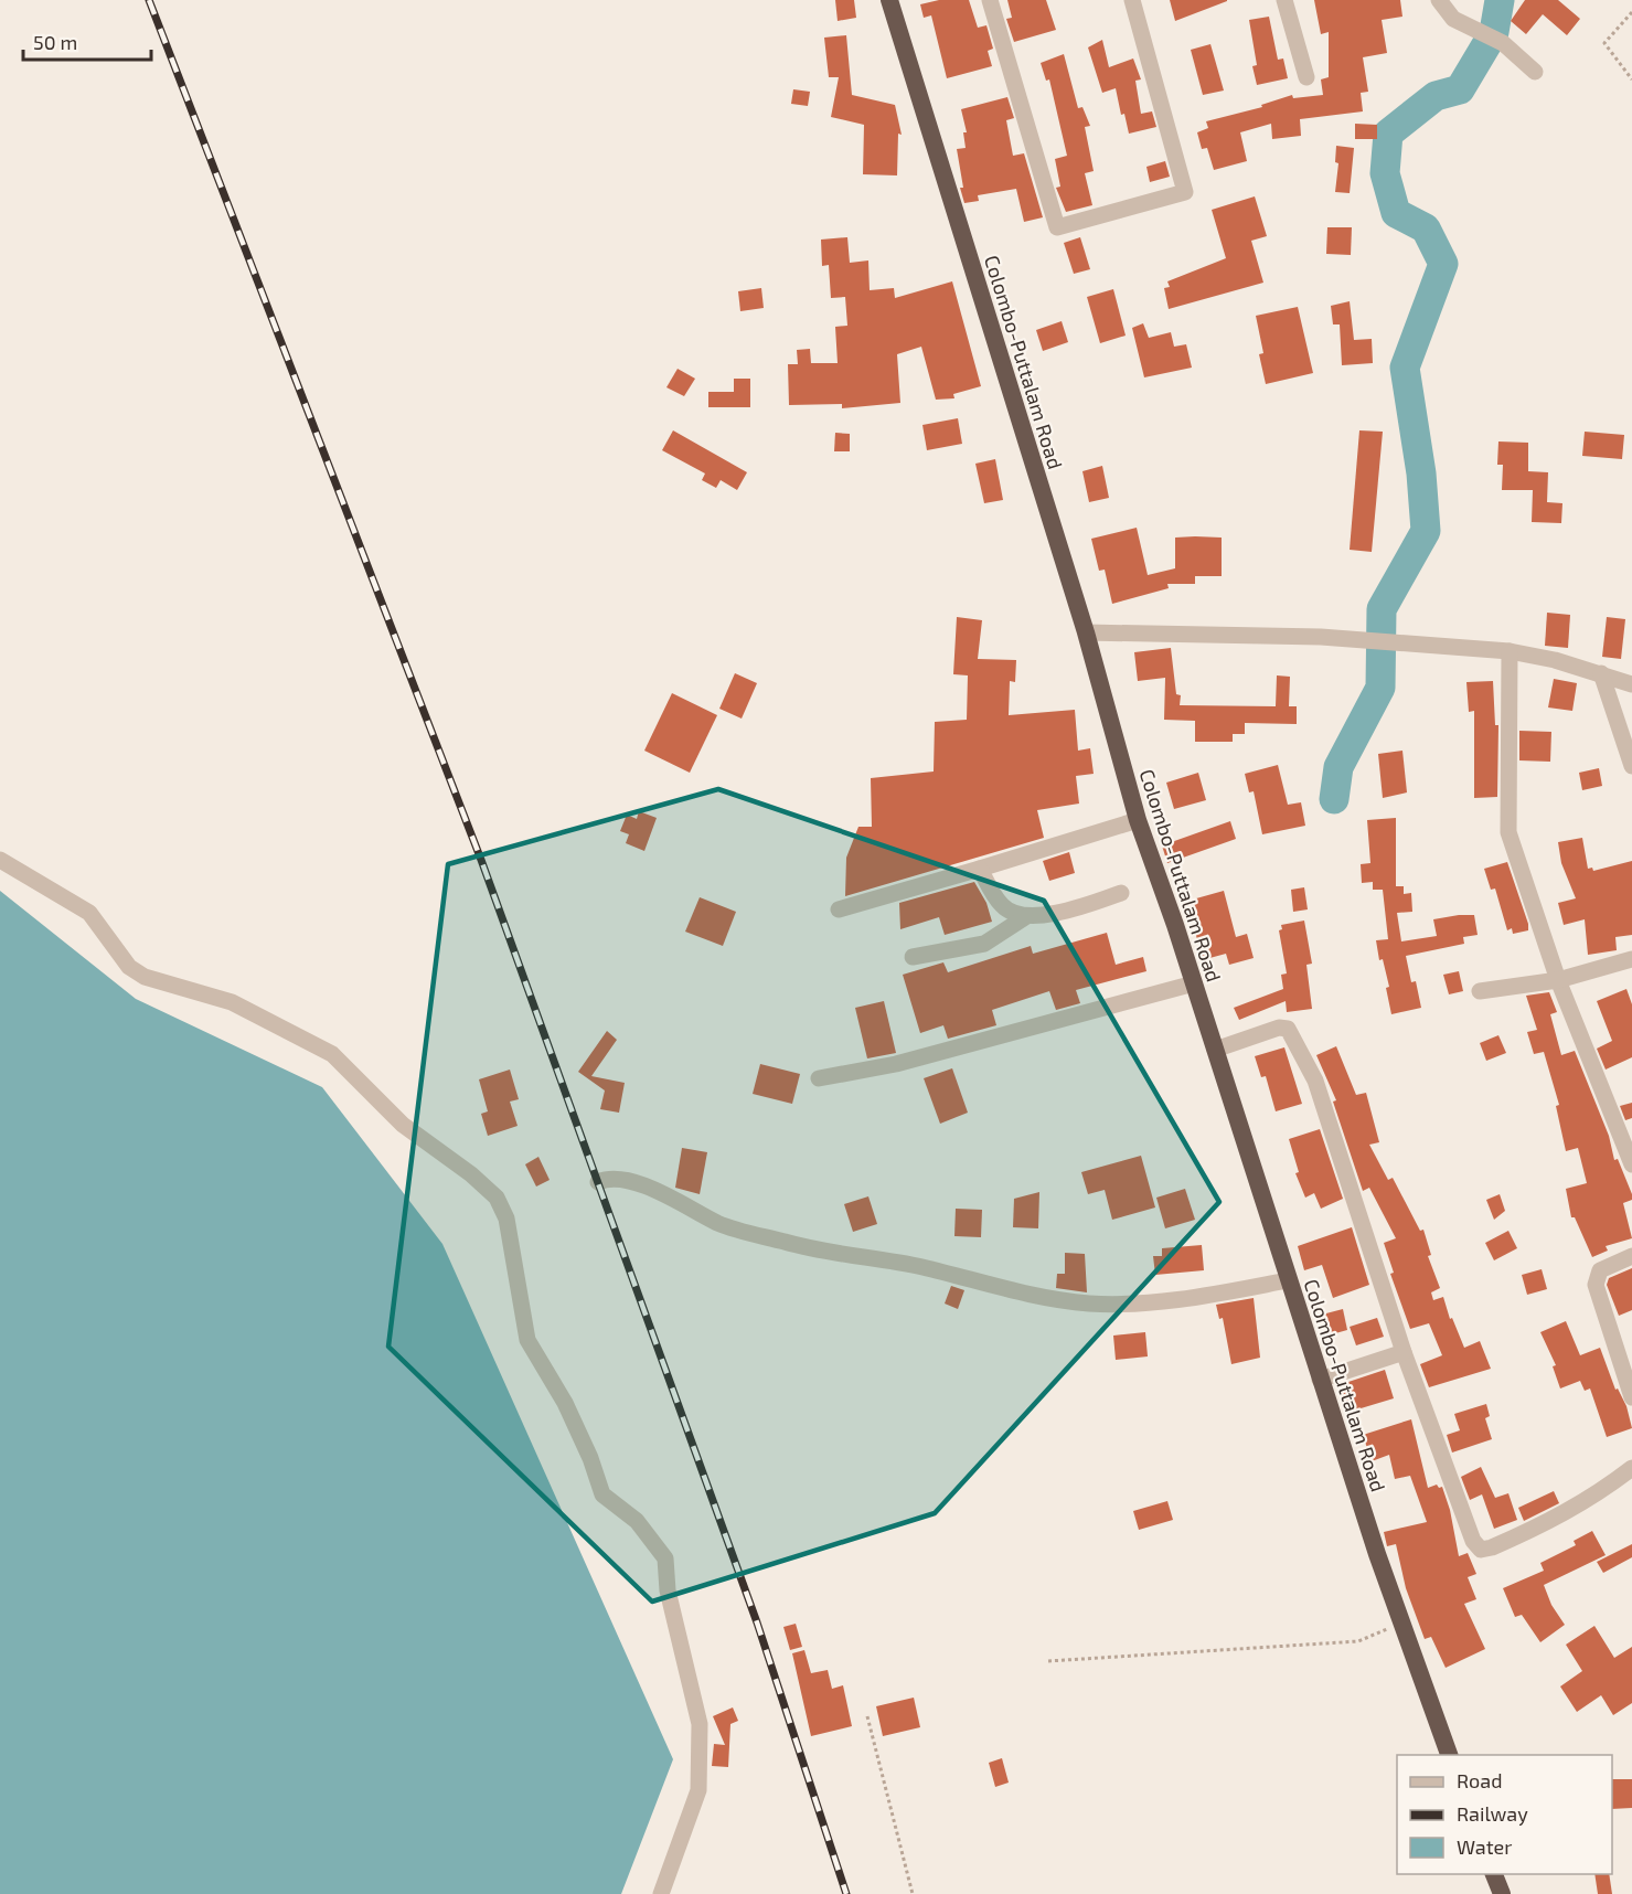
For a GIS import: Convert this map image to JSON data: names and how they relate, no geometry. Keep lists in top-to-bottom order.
{
  "streets": {
    "highway": ["Colombo-Puttalam Road"]
  },
  "legend": ["Road", "Railway", "Water"],
  "scale_bar": "50 m"
}
